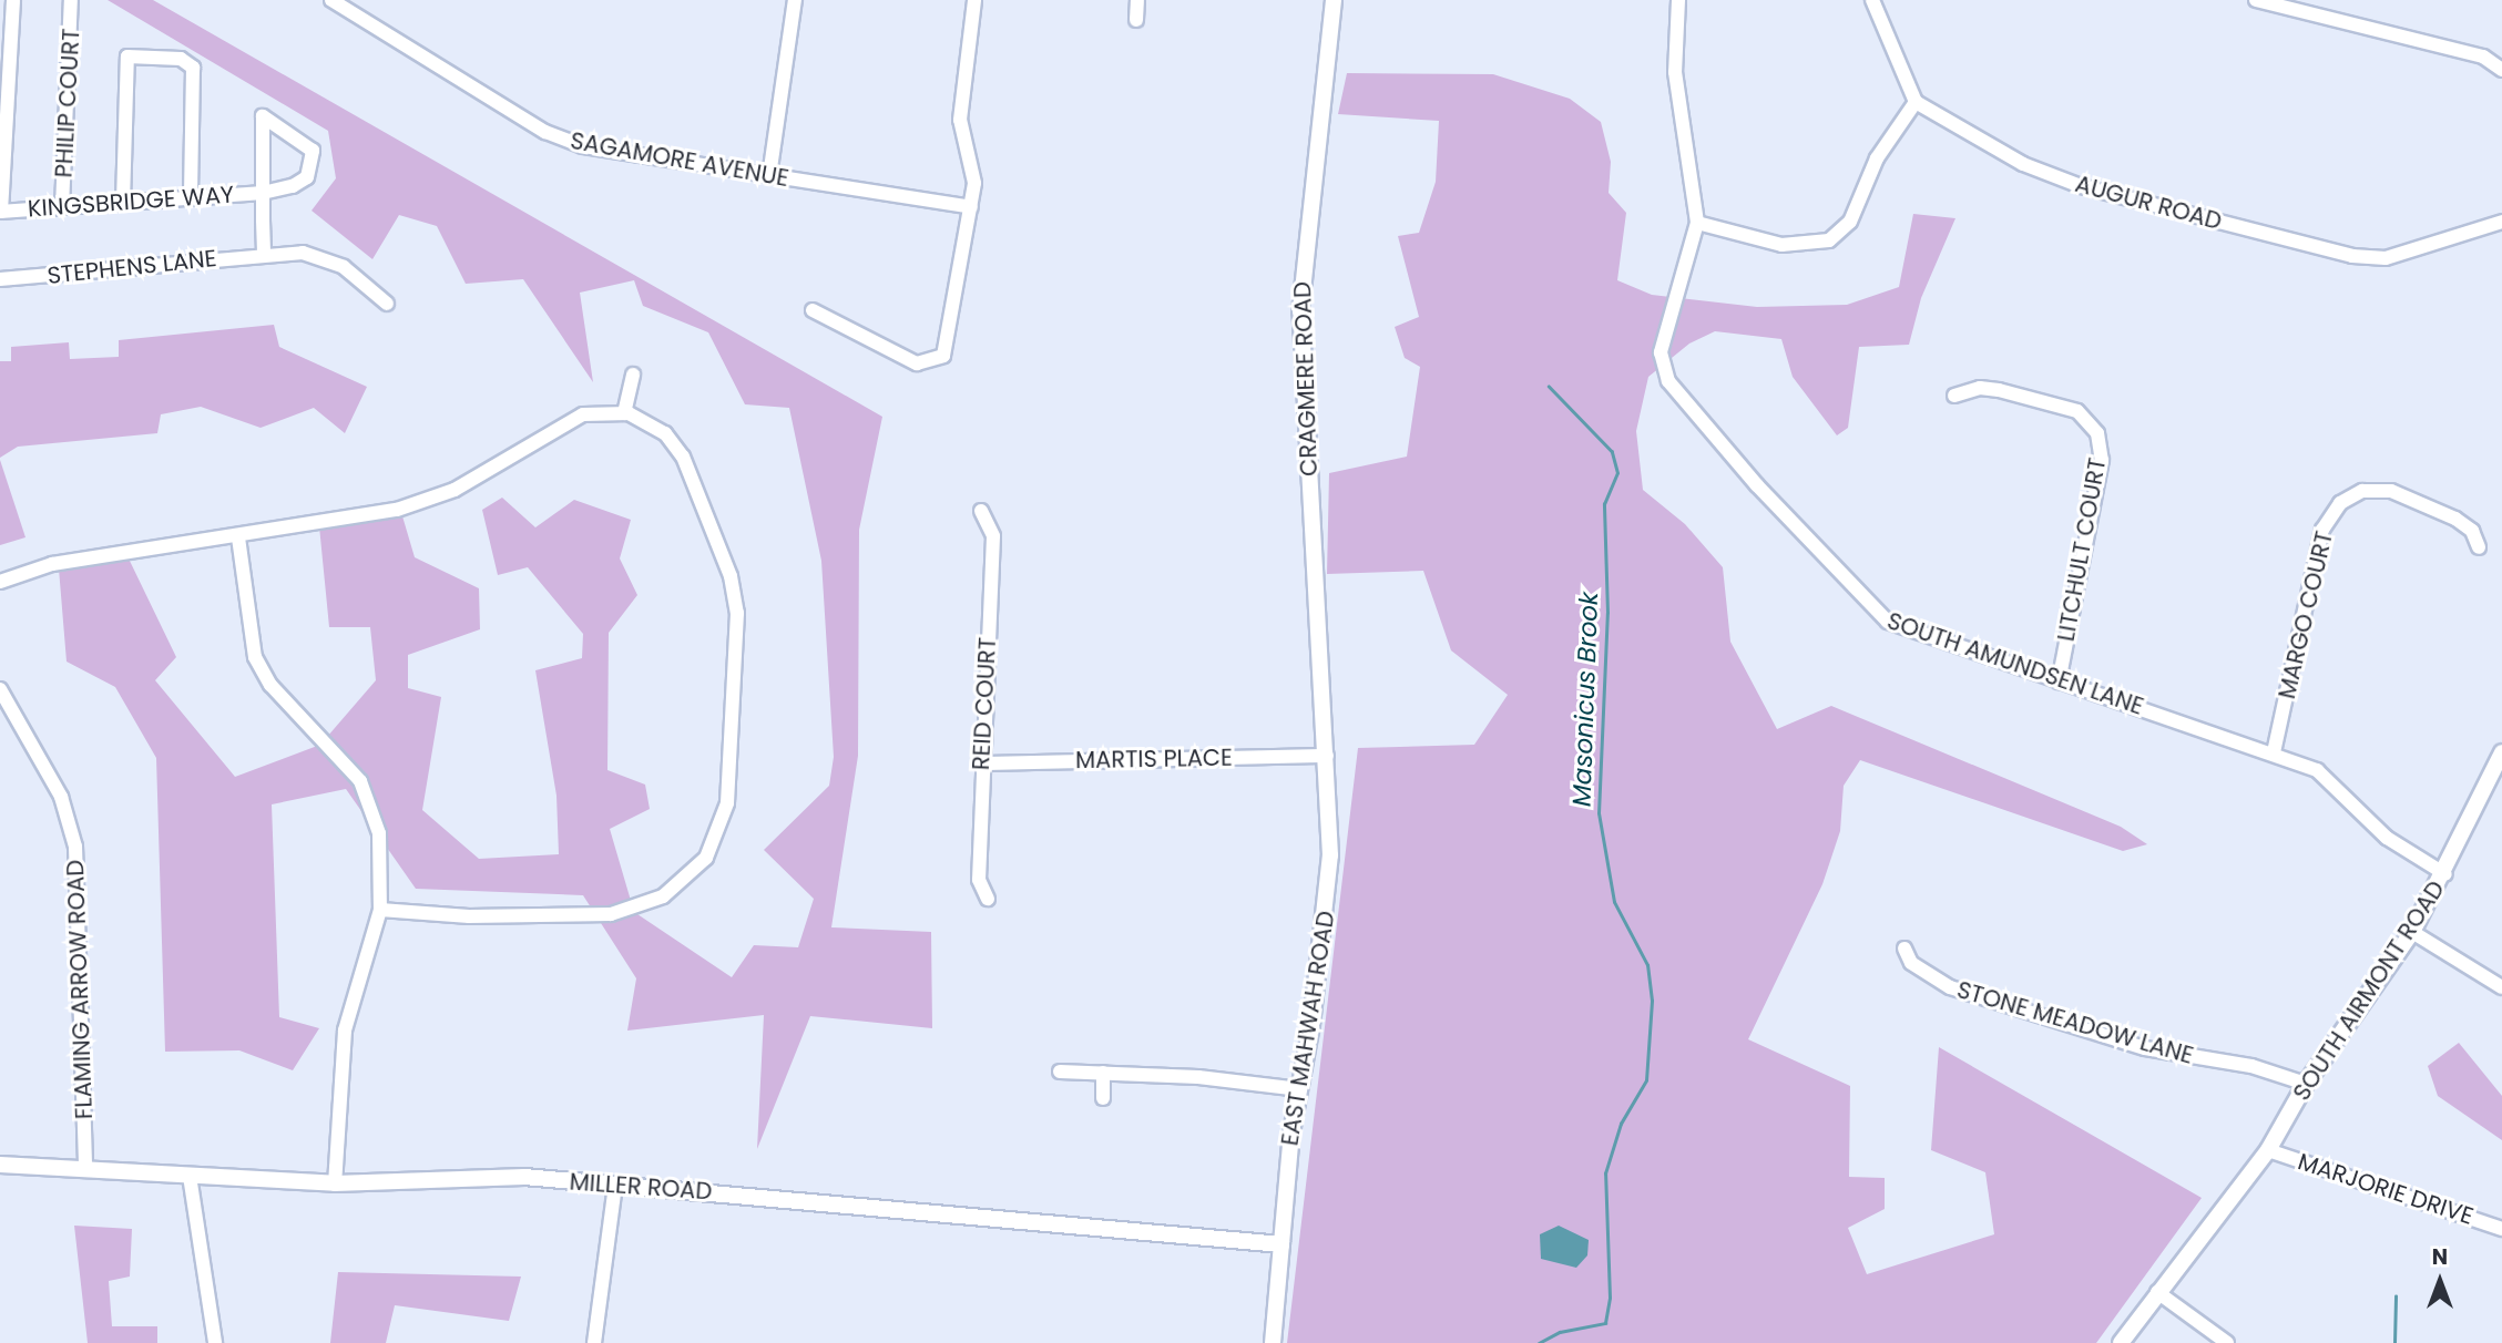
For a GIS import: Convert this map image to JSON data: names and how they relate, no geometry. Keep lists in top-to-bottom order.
{
  "streets": {
    "street": [
      "PHILIP COURT",
      "SAGAMORE AVENUE",
      "KINGSBRIDGE WAY",
      "AUGUR ROAD",
      "STEPHENS LANE",
      "CRAGMERE ROAD",
      "LITCHULT COURT",
      "MARGO COURT",
      "SOUTH AMUNDSEN LANE",
      "REID COURT",
      "MARTIS PLACE",
      "FLAMING ARROW ROAD",
      "SOUTH AIRMONT ROAD",
      "STONE MEADOW LANE",
      "EAST MAHWAH ROAD",
      "MILLER ROAD",
      "MARJORIE DRIVE"
    ]
  },
  "crossings": [
    ["PHILIP COURT", "KINGSBRIDGE WAY"],
    ["KINGSBRIDGE WAY", "STEPHENS LANE"],
    ["CRAGMERE ROAD", "EAST MAHWAH ROAD"],
    ["LITCHULT COURT", "SOUTH AMUNDSEN LANE"],
    ["MARGO COURT", "SOUTH AMUNDSEN LANE"],
    ["SOUTH AMUNDSEN LANE", "SOUTH AIRMONT ROAD"],
    ["REID COURT", "MARTIS PLACE"],
    ["MARTIS PLACE", "EAST MAHWAH ROAD"],
    ["FLAMING ARROW ROAD", "MILLER ROAD"],
    ["SOUTH AIRMONT ROAD", "STONE MEADOW LANE"],
    ["SOUTH AIRMONT ROAD", "MARJORIE DRIVE"],
    ["EAST MAHWAH ROAD", "MILLER ROAD"]
  ],
  "water": ["Masonicus Brook"],
  "north": "top"
}
